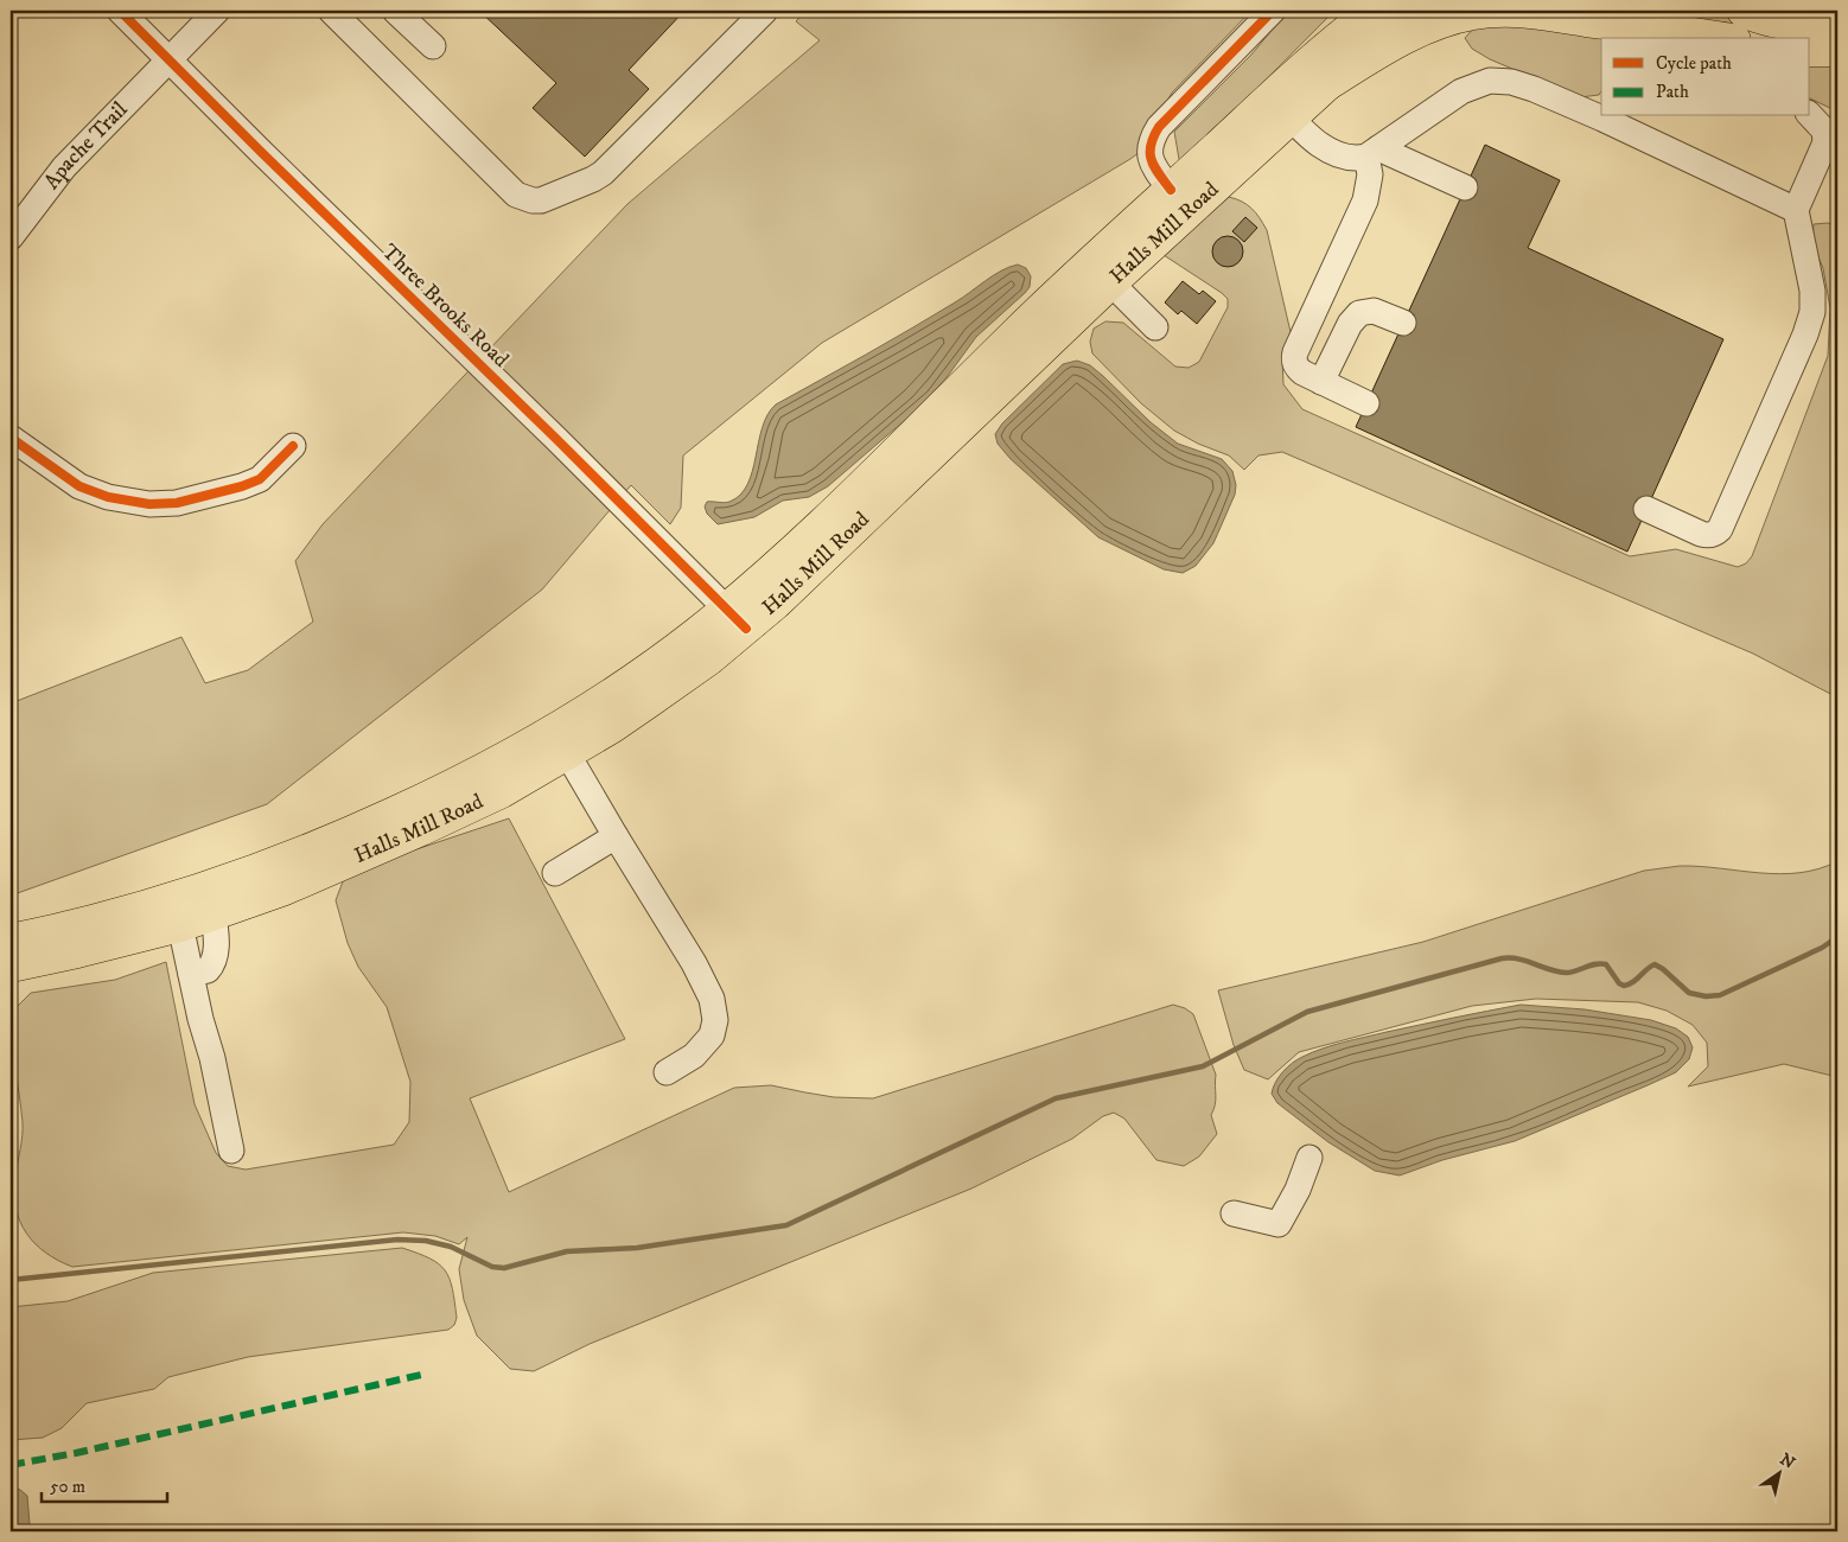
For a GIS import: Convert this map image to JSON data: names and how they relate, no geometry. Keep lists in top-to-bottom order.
{
  "streets": {
    "main road": ["Halls Mill Road"],
    "street": ["Apache Trail", "Three Brooks Road"]
  },
  "crossings": [
    ["Apache Trail", "Three Brooks Road"],
    ["Halls Mill Road", "Three Brooks Road"]
  ],
  "legend": ["Cycle path", "Path"],
  "scale_bar": "50 m",
  "north": "top right"
}
